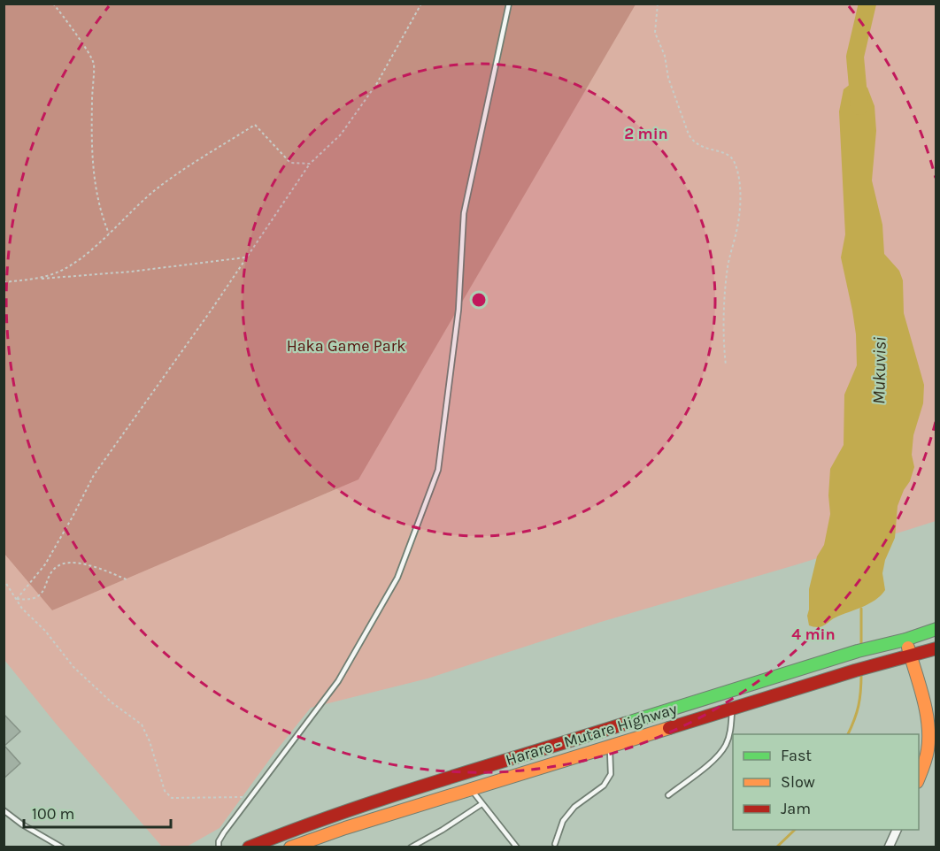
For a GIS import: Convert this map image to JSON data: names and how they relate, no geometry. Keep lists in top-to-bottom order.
{
  "streets": {
    "main road": ["Harare - Mutare Highway"]
  },
  "water": ["Mukuvisi"],
  "parks": ["Haka Game Park"],
  "legend": ["Fast", "Slow", "Jam"],
  "scale_bar": "100 m",
  "rings": ["2 min", "4 min"]
}
